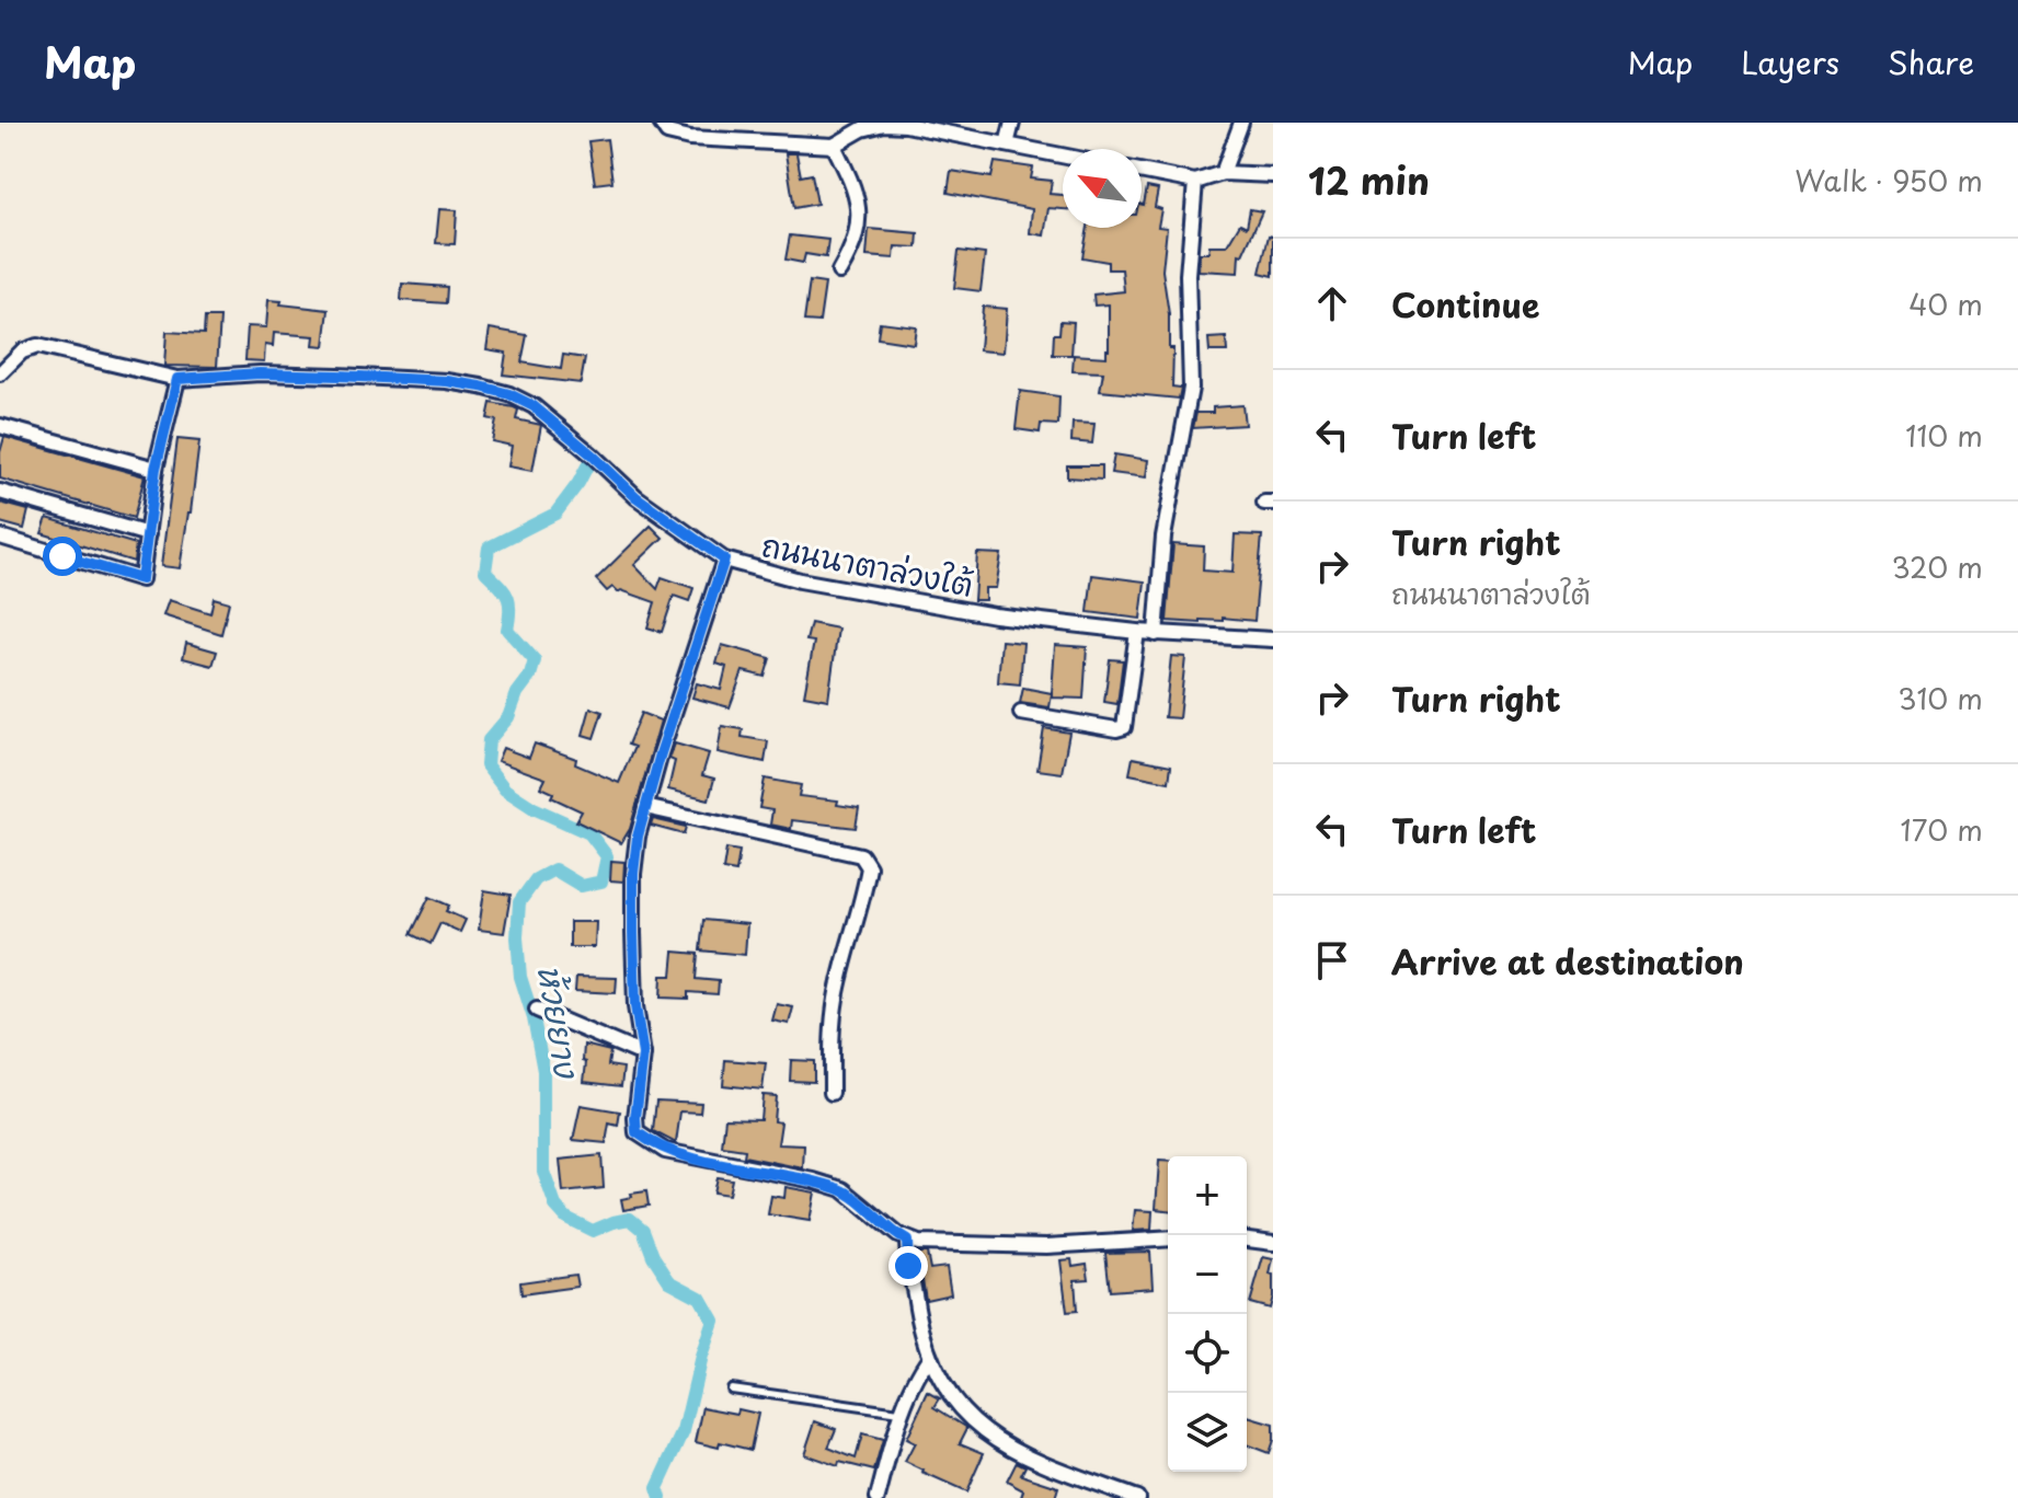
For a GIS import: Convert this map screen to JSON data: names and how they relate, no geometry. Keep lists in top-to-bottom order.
{
  "streets": {
    "street": ["ถนนนาตาล่วงใต้"]
  },
  "water": ["ห้วยยาง"],
  "north": "top left",
  "page": {
    "header": "Map",
    "nav": ["Map", "Layers", "Share"],
    "heading": ["12 min", "Walk · 950 m"],
    "list": [
      ["Continue", "40 m"],
      ["Turn left", "110 m"],
      ["Turn right", "ถนนนาตาล่วงใต้", "320 m"],
      ["Turn right", "310 m"],
      ["Turn left", "170 m"],
      "Arrive at destination"
    ],
    "map_buttons": ["+", "−"]
  }
}
